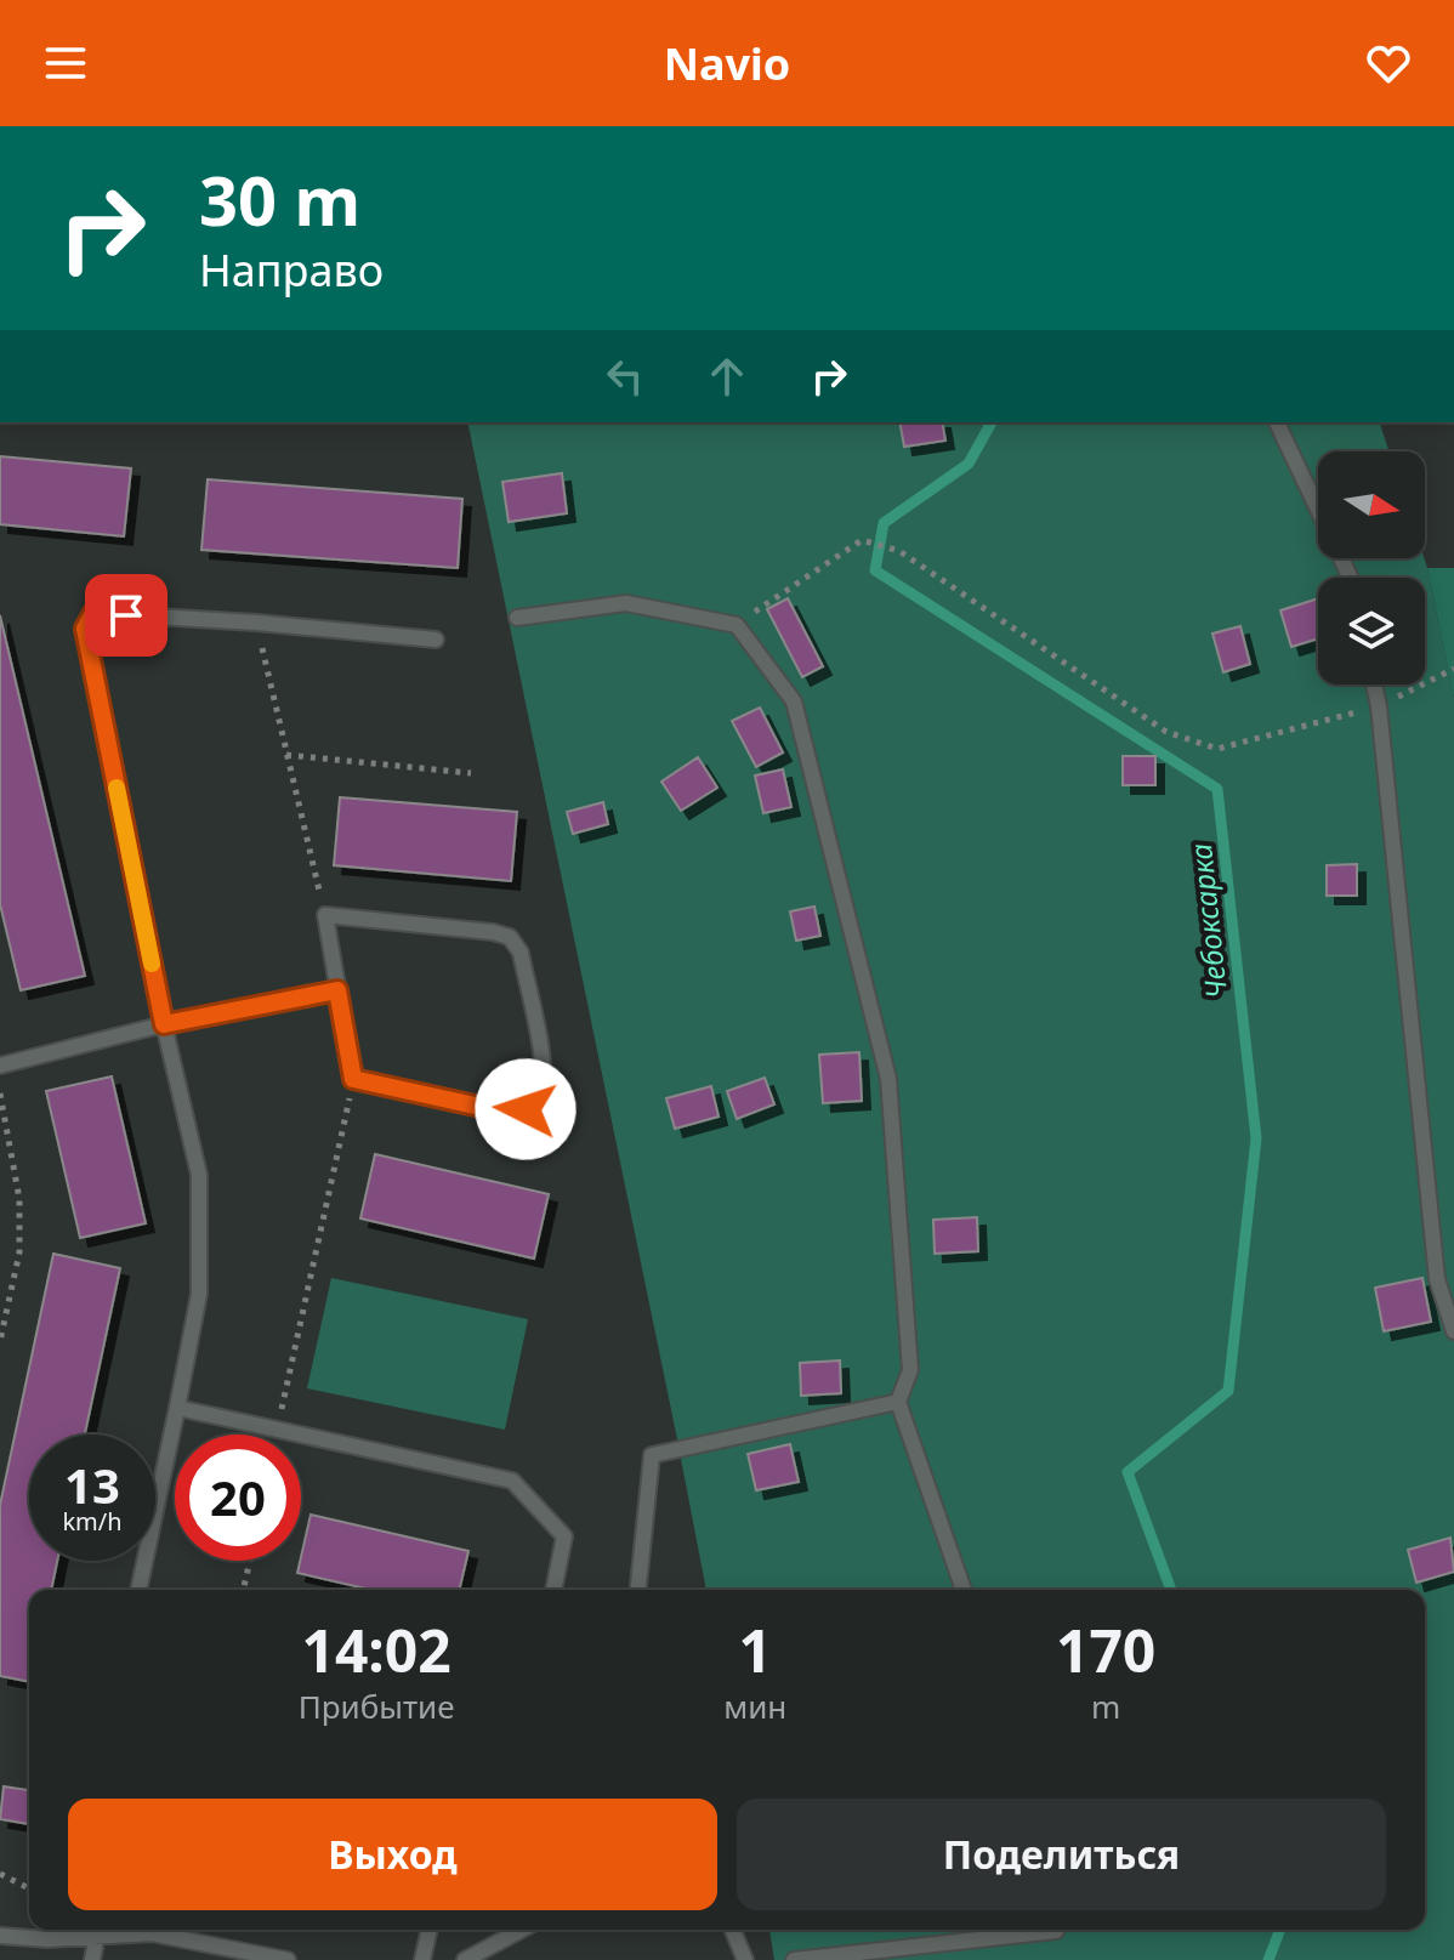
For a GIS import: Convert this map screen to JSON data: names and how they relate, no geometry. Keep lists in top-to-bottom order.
{
  "water": ["Чебоксарка"],
  "north": "right",
  "page": {
    "header": "Navio",
    "turn": ["30 m", "Направо"],
    "speed": "13 km/h",
    "limit": "20",
    "eta": [
      "14:02",
      "Прибытие",
      "1",
      "мин",
      "170",
      "m"
    ],
    "buttons": ["Выход", "Поделиться"]
  }
}
